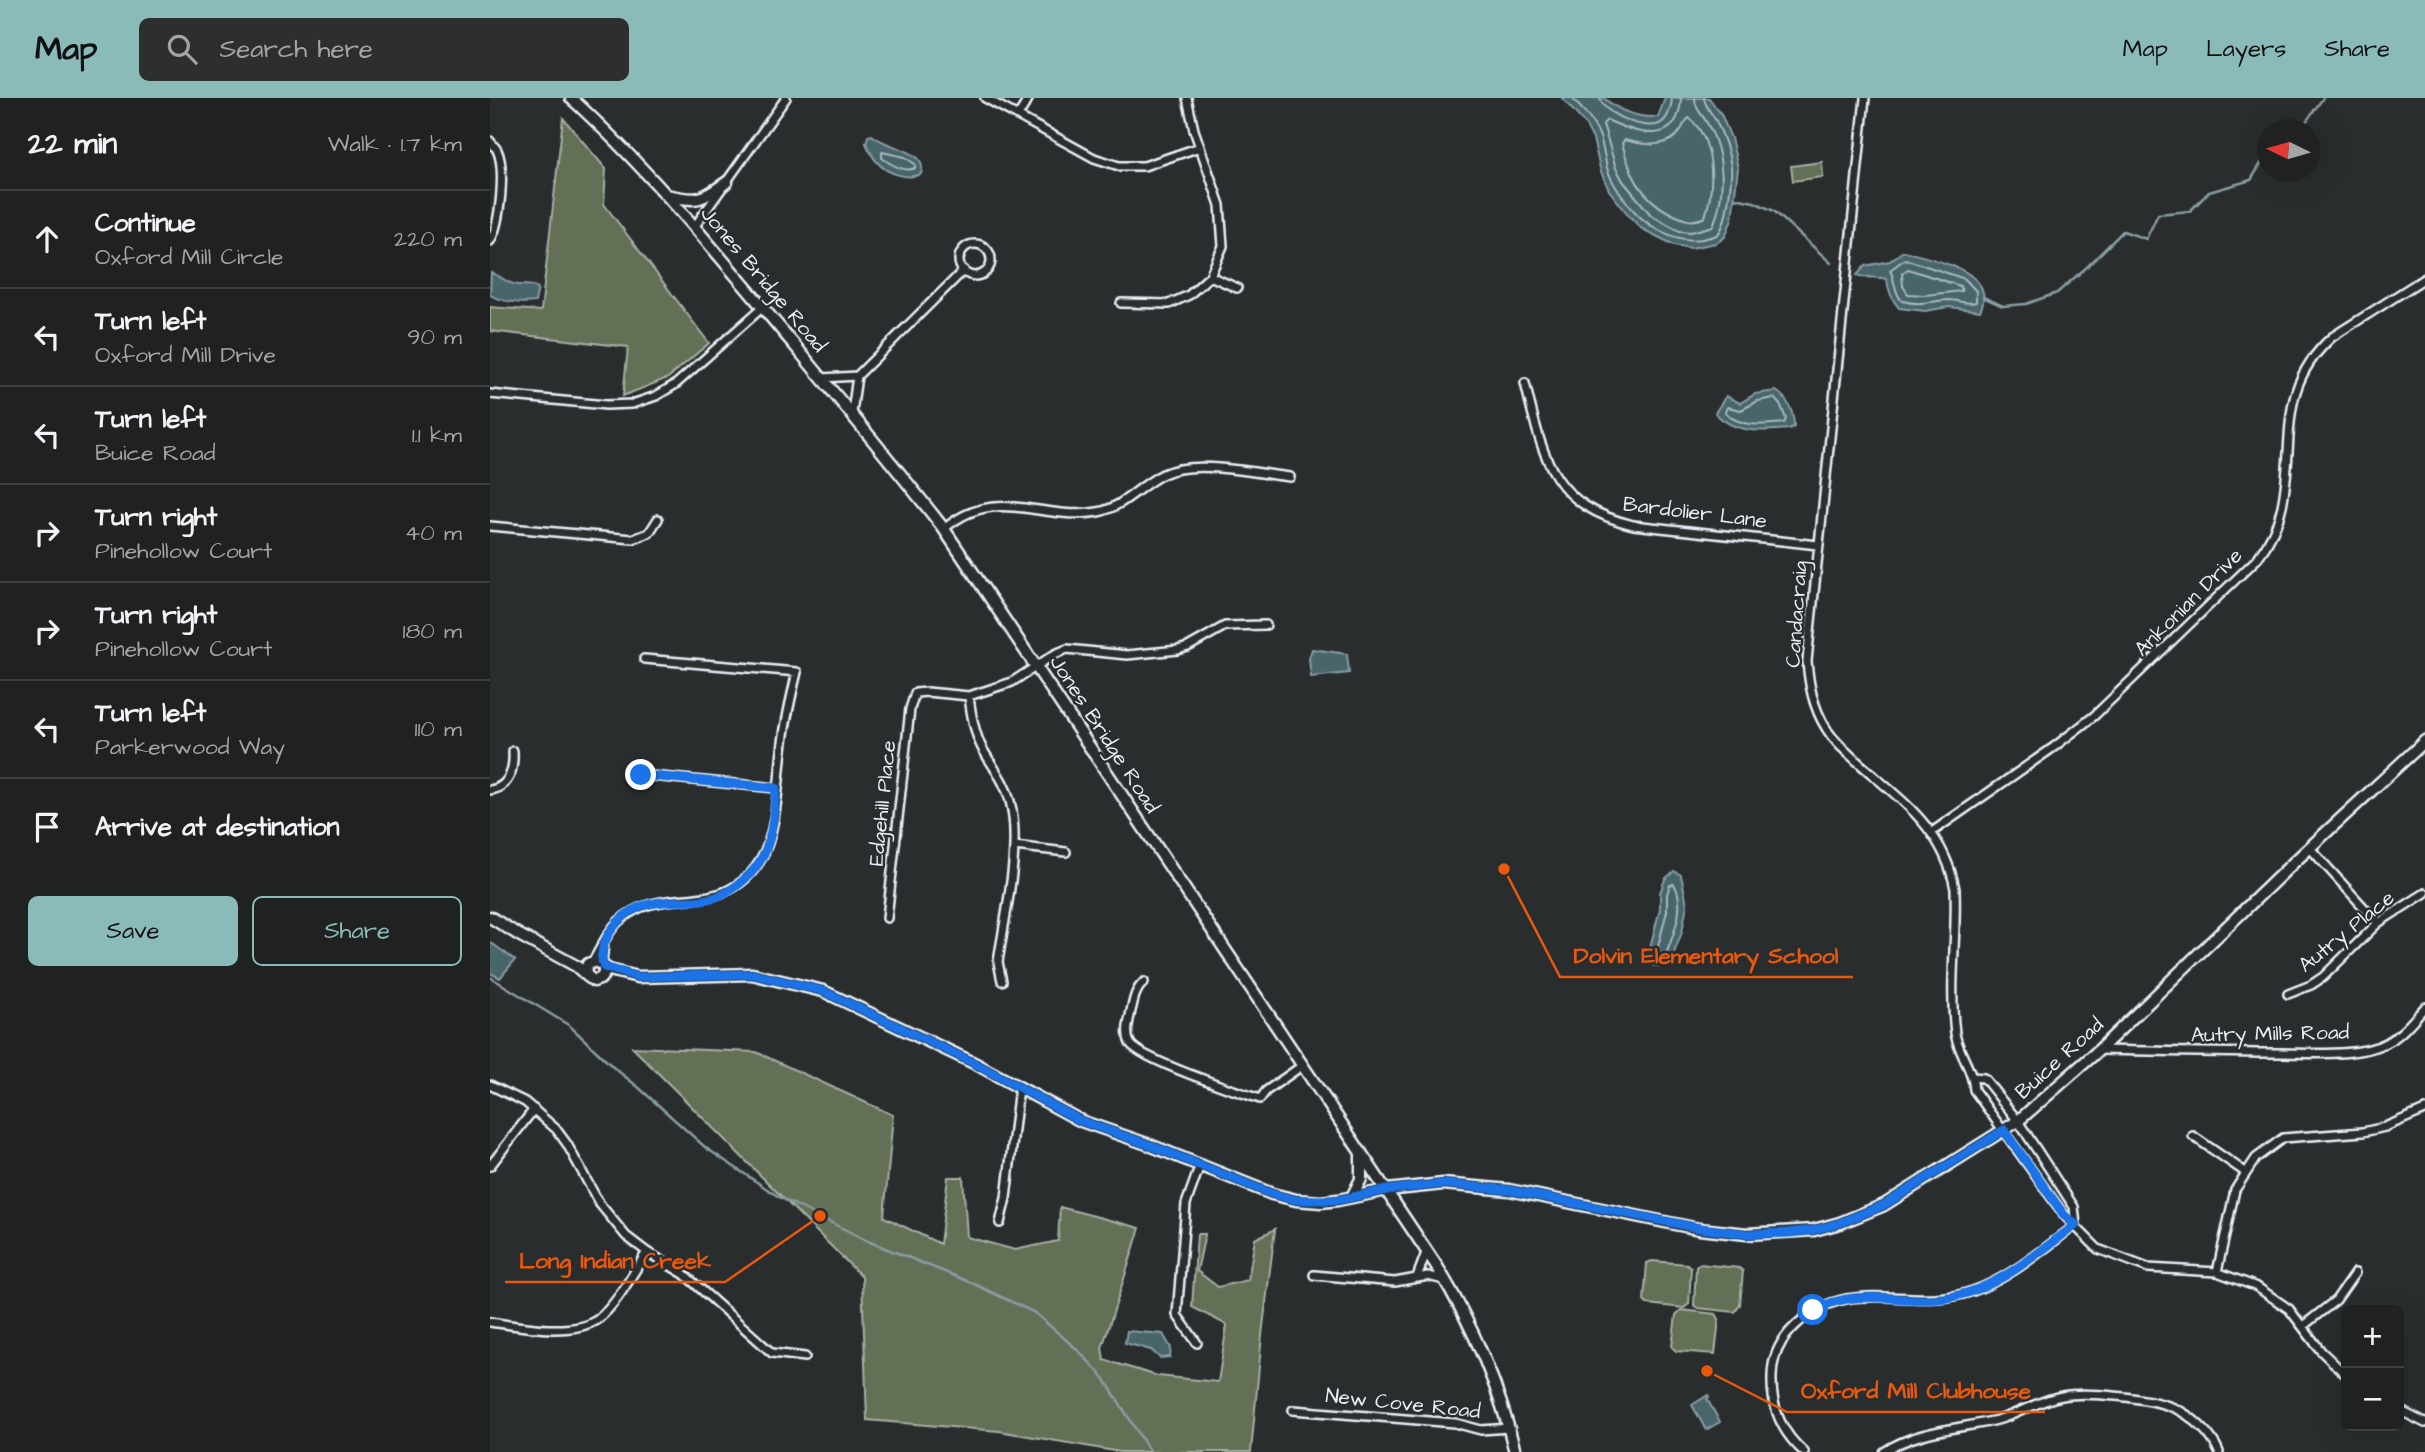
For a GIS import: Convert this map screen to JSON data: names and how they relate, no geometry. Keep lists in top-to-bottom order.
{
  "streets": {
    "street": [
      "Jones Bridge Road",
      "Bardolier Lane",
      "Ankonian Drive",
      "Candacraig",
      "Edgehill Place",
      "Autry Place",
      "Autry Mills Road",
      "Buice Road",
      "New Cove Road"
    ]
  },
  "crossings": [
    ["Jones Bridge Road", "Buice Road"],
    ["Jones Bridge Road", "New Cove Road"],
    ["Bardolier Lane", "Candacraig"],
    ["Ankonian Drive", "Candacraig"],
    ["Candacraig", "Buice Road"],
    ["Autry Mills Road", "Buice Road"]
  ],
  "places": ["Dolvin Elementary School", "Long Indian Creek", "Oxford Mill Clubhouse"],
  "north": "left",
  "page": {
    "header": "Map",
    "search": "Search here",
    "nav": ["Map", "Layers", "Share"],
    "heading": ["22 min", "Walk · 1.7 km"],
    "list": [
      ["Continue", "Oxford Mill Circle", "220 m"],
      ["Turn left", "Oxford Mill Drive", "90 m"],
      ["Turn left", "Buice Road", "1.1 km"],
      ["Turn right", "Pinehollow Court", "40 m"],
      ["Turn right", "Pinehollow Court", "180 m"],
      ["Turn left", "Parkerwood Way", "110 m"],
      "Arrive at destination"
    ],
    "buttons": ["Save", "Share"],
    "map_buttons": ["+", "−"]
  }
}
